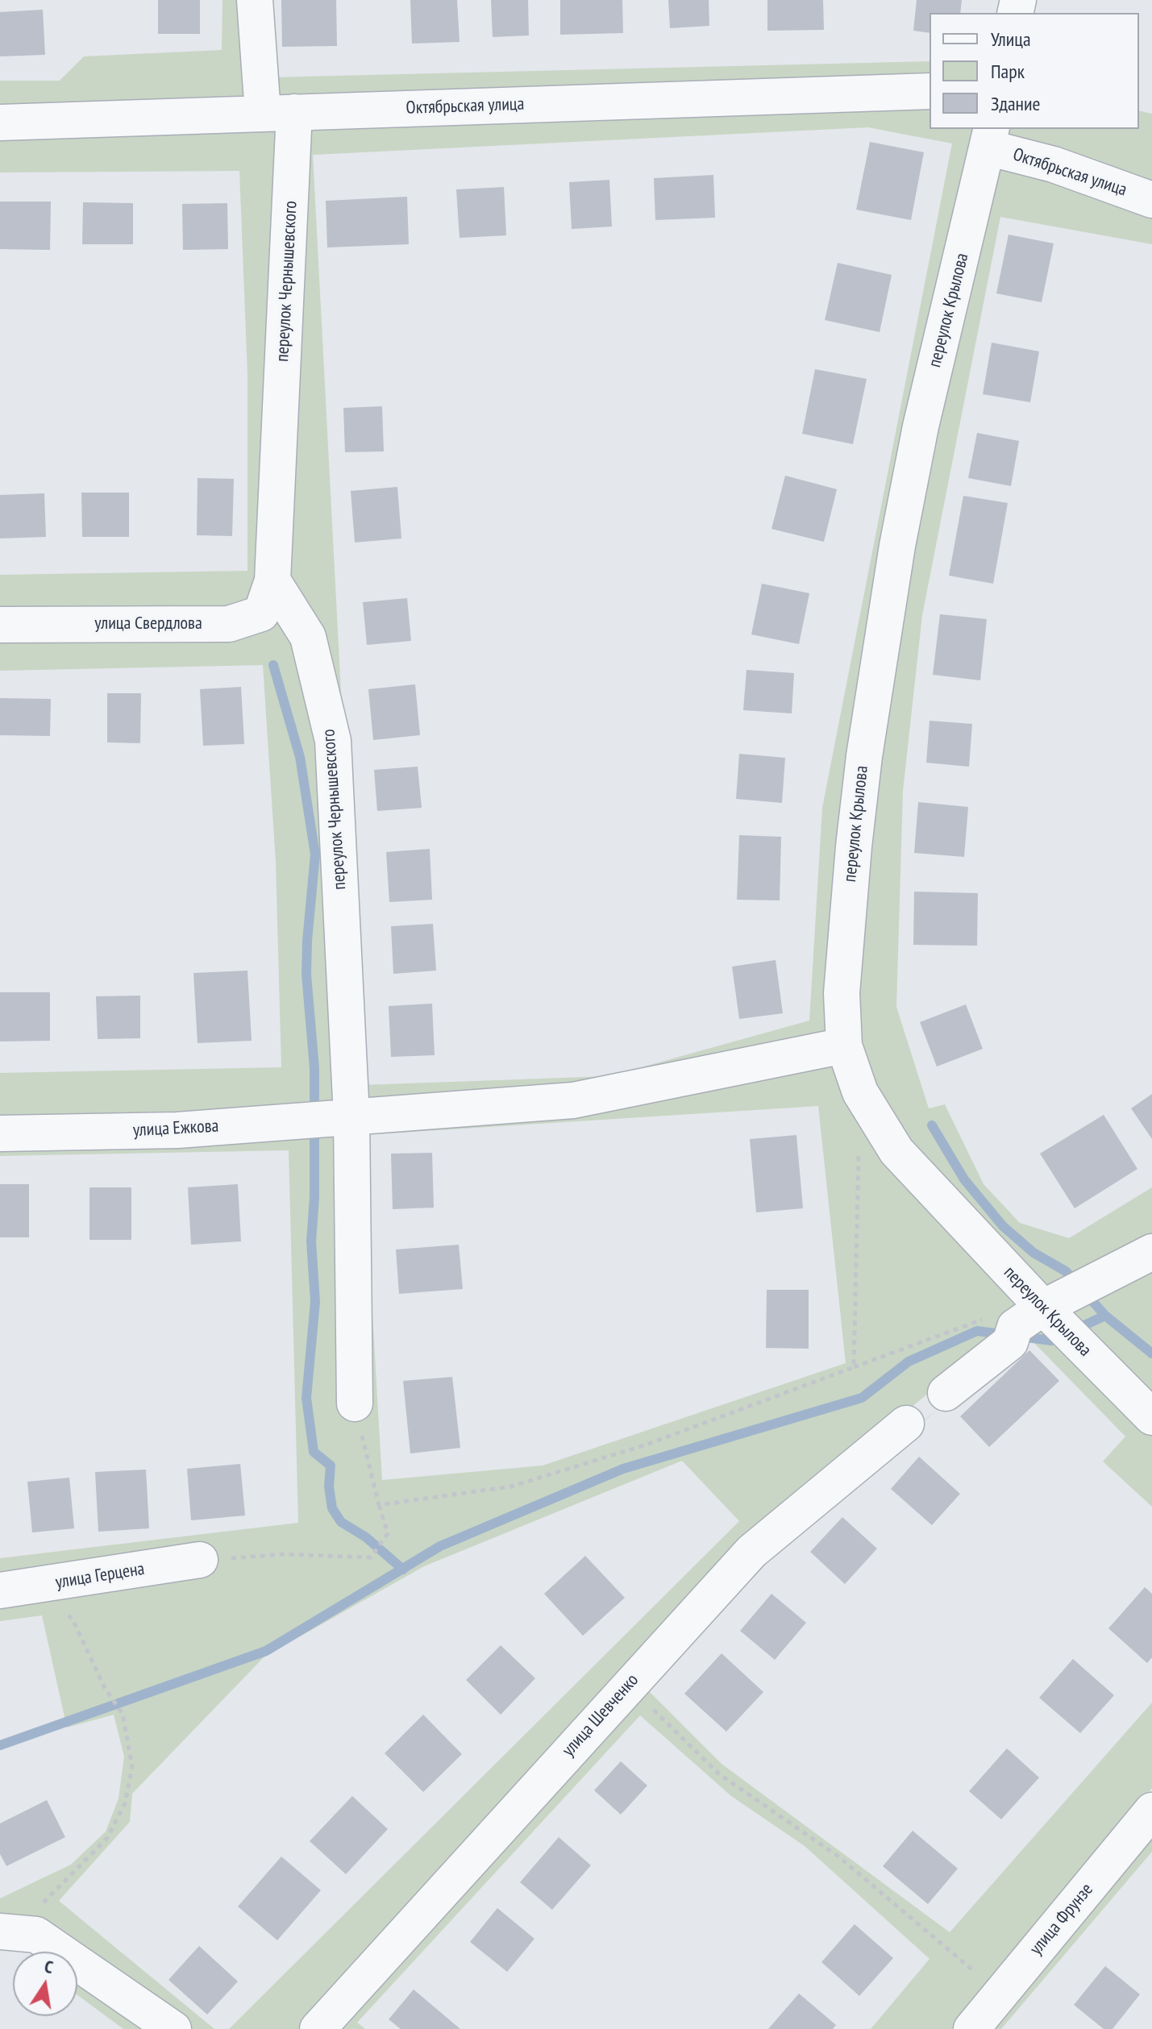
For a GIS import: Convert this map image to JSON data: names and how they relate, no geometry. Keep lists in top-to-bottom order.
{
  "streets": {
    "street": [
      "Октябрьская улица",
      "переулок Чернышевского",
      "переулок Крылова",
      "улица Свердлова",
      "улица Ежкова",
      "улица Герцена",
      "улица Шевченко",
      "улица Фрунзе"
    ]
  },
  "crossings": [
    ["Октябрьская улица", "переулок Чернышевского"],
    ["Октябрьская улица", "переулок Крылова"],
    ["переулок Чернышевского", "улица Свердлова"],
    ["переулок Чернышевского", "улица Ежкова"],
    ["переулок Крылова", "улица Ежкова"]
  ],
  "legend": ["Улица", "Парк", "Здание"],
  "north": "top"
}
